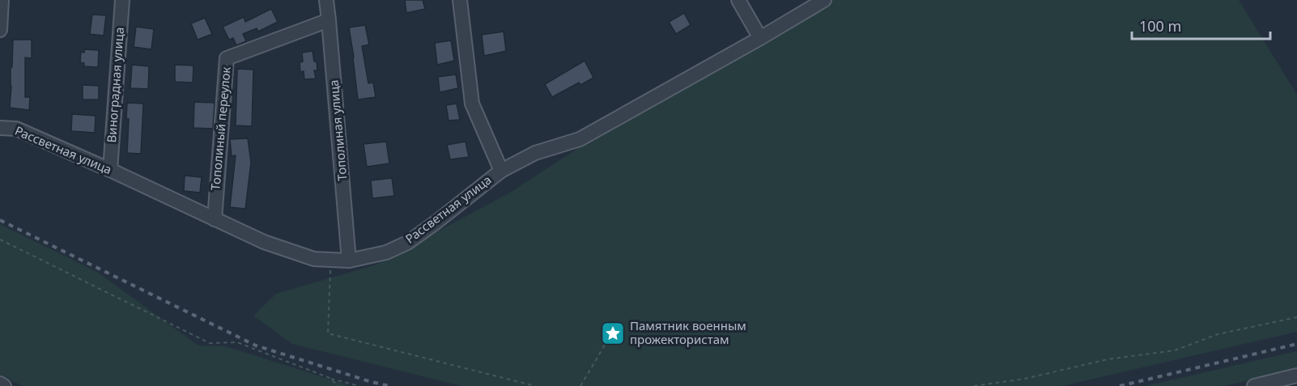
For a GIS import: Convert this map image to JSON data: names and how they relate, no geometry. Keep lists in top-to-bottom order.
{
  "streets": {
    "street": [
      "Виноградная улица",
      "Тополиный переулок",
      "Тополиная улица",
      "Рассветная улица"
    ]
  },
  "crossings": [
    ["Виноградная улица", "Рассветная улица"],
    ["Тополиный переулок", "Тополиная улица"],
    ["Тополиный переулок", "Рассветная улица"],
    ["Тополиная улица", "Рассветная улица"]
  ],
  "places": {
    "place": ["Памятник военным прожектористам"]
  },
  "scale_bar": "100 m"
}
